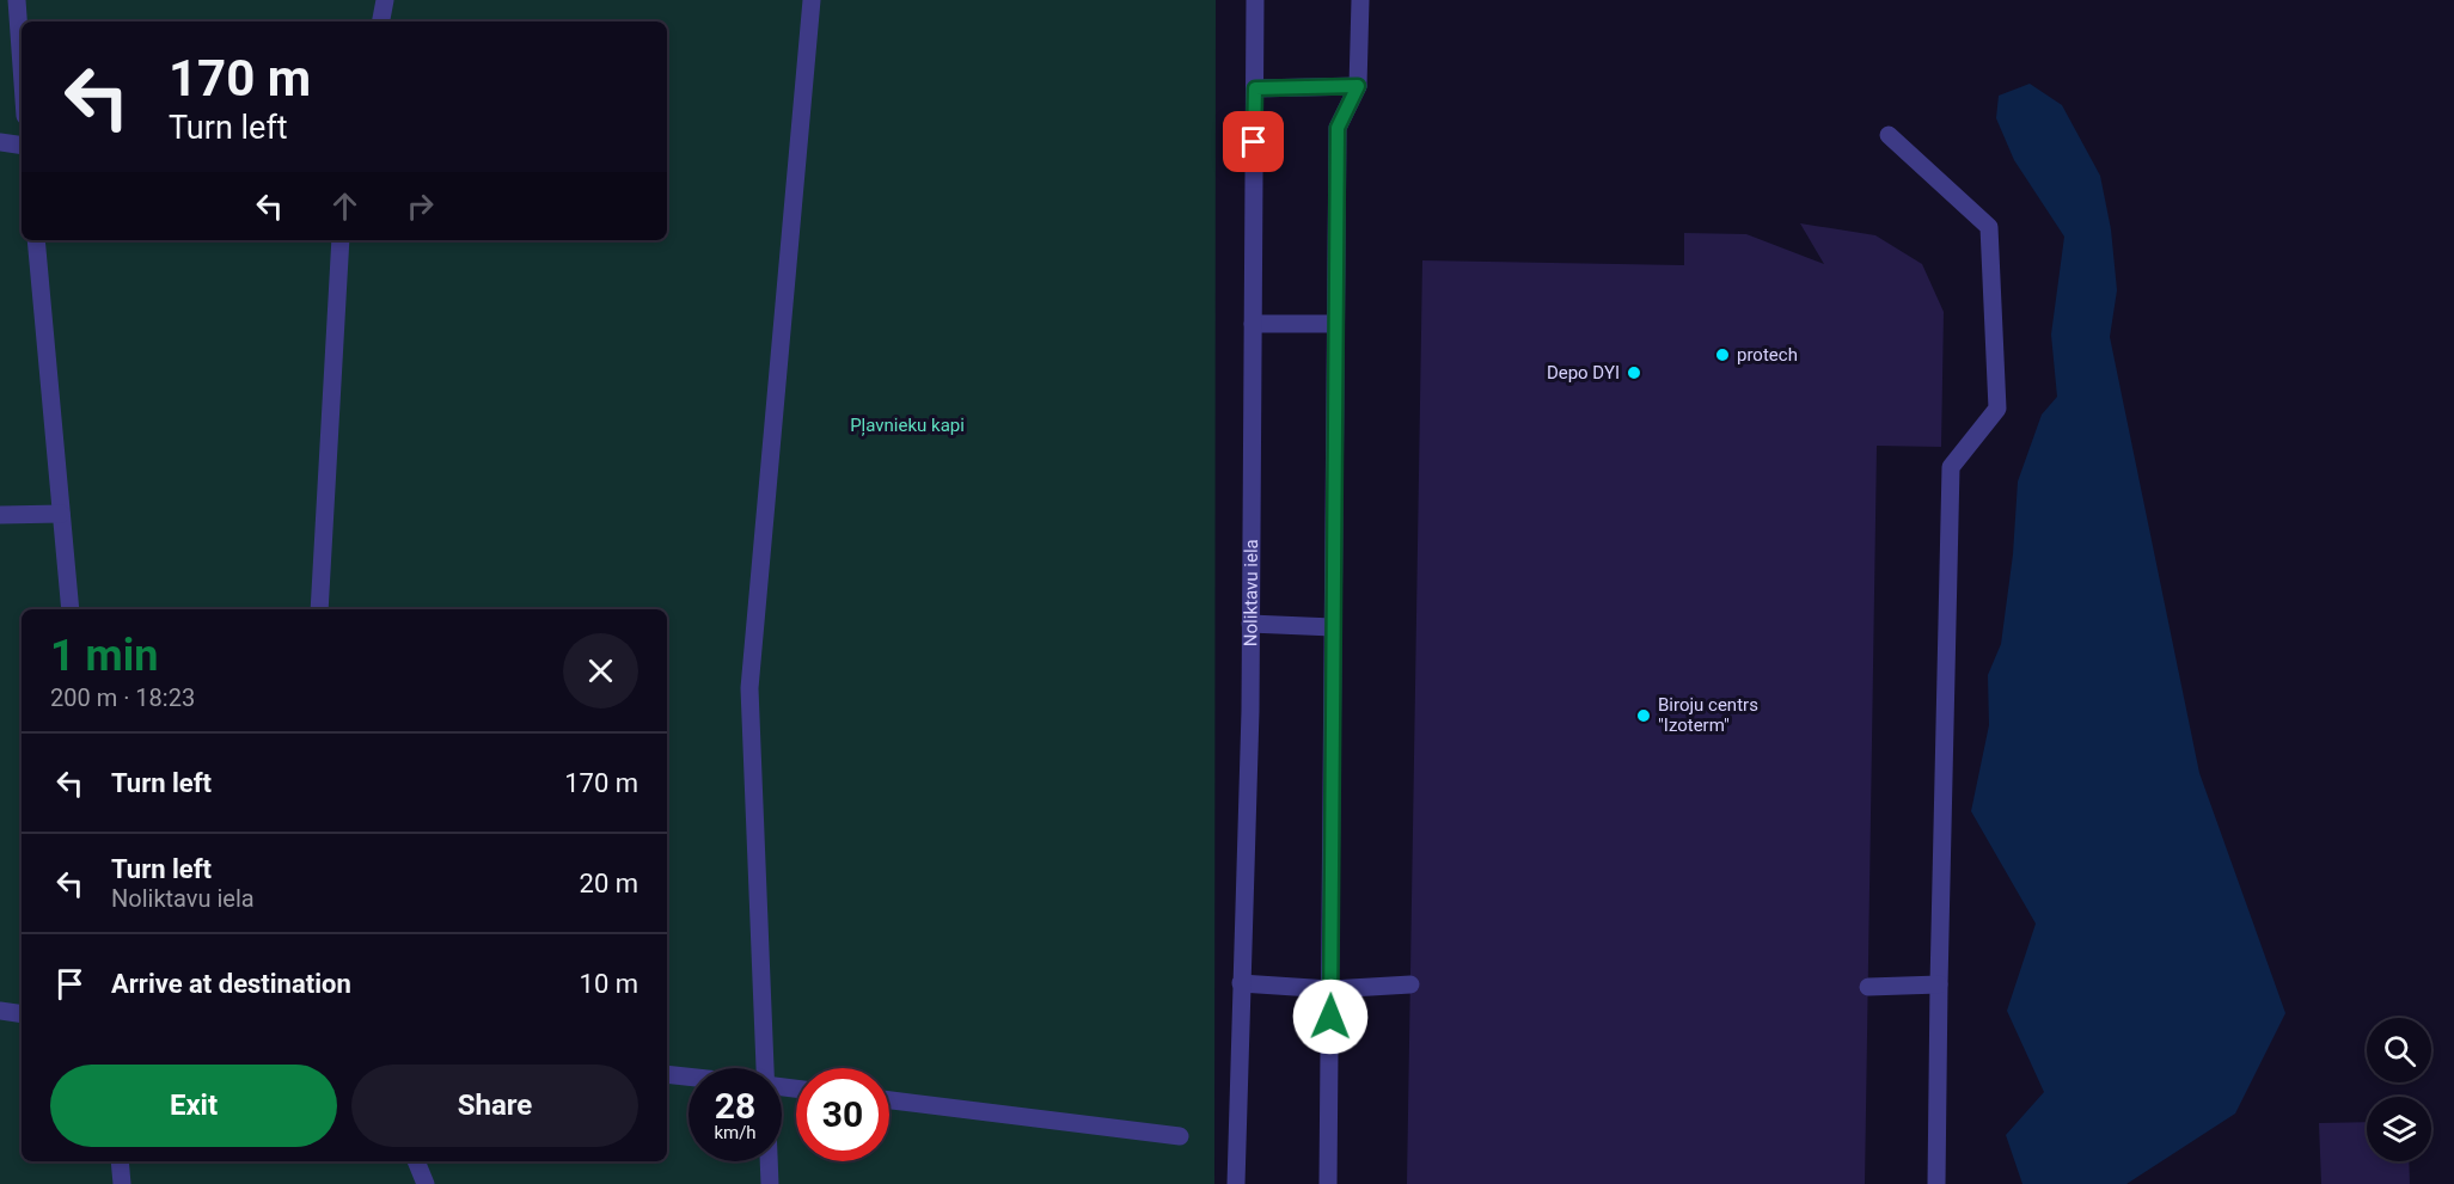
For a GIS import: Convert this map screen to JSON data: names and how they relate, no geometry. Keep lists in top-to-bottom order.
{
  "streets": {
    "street": ["Noliktavu iela"]
  },
  "parks": ["Pļavnieku kapi"],
  "places": ["protech", "Depo DYI", "Biroju centrs \"Izoterm\""],
  "page": {
    "turn": ["170 m", "Turn left"],
    "heading": ["1 min", "200 m · 18:23"],
    "list": [
      {
        "name": "Turn left",
        "value": "170 m"
      },
      {
        "name": "Turn left",
        "note": "Noliktavu iela",
        "value": "20 m"
      },
      {
        "name": "Arrive at destination",
        "value": "10 m"
      }
    ],
    "buttons": ["Exit", "Share"],
    "speed": "28 km/h",
    "limit": "30"
  }
}
